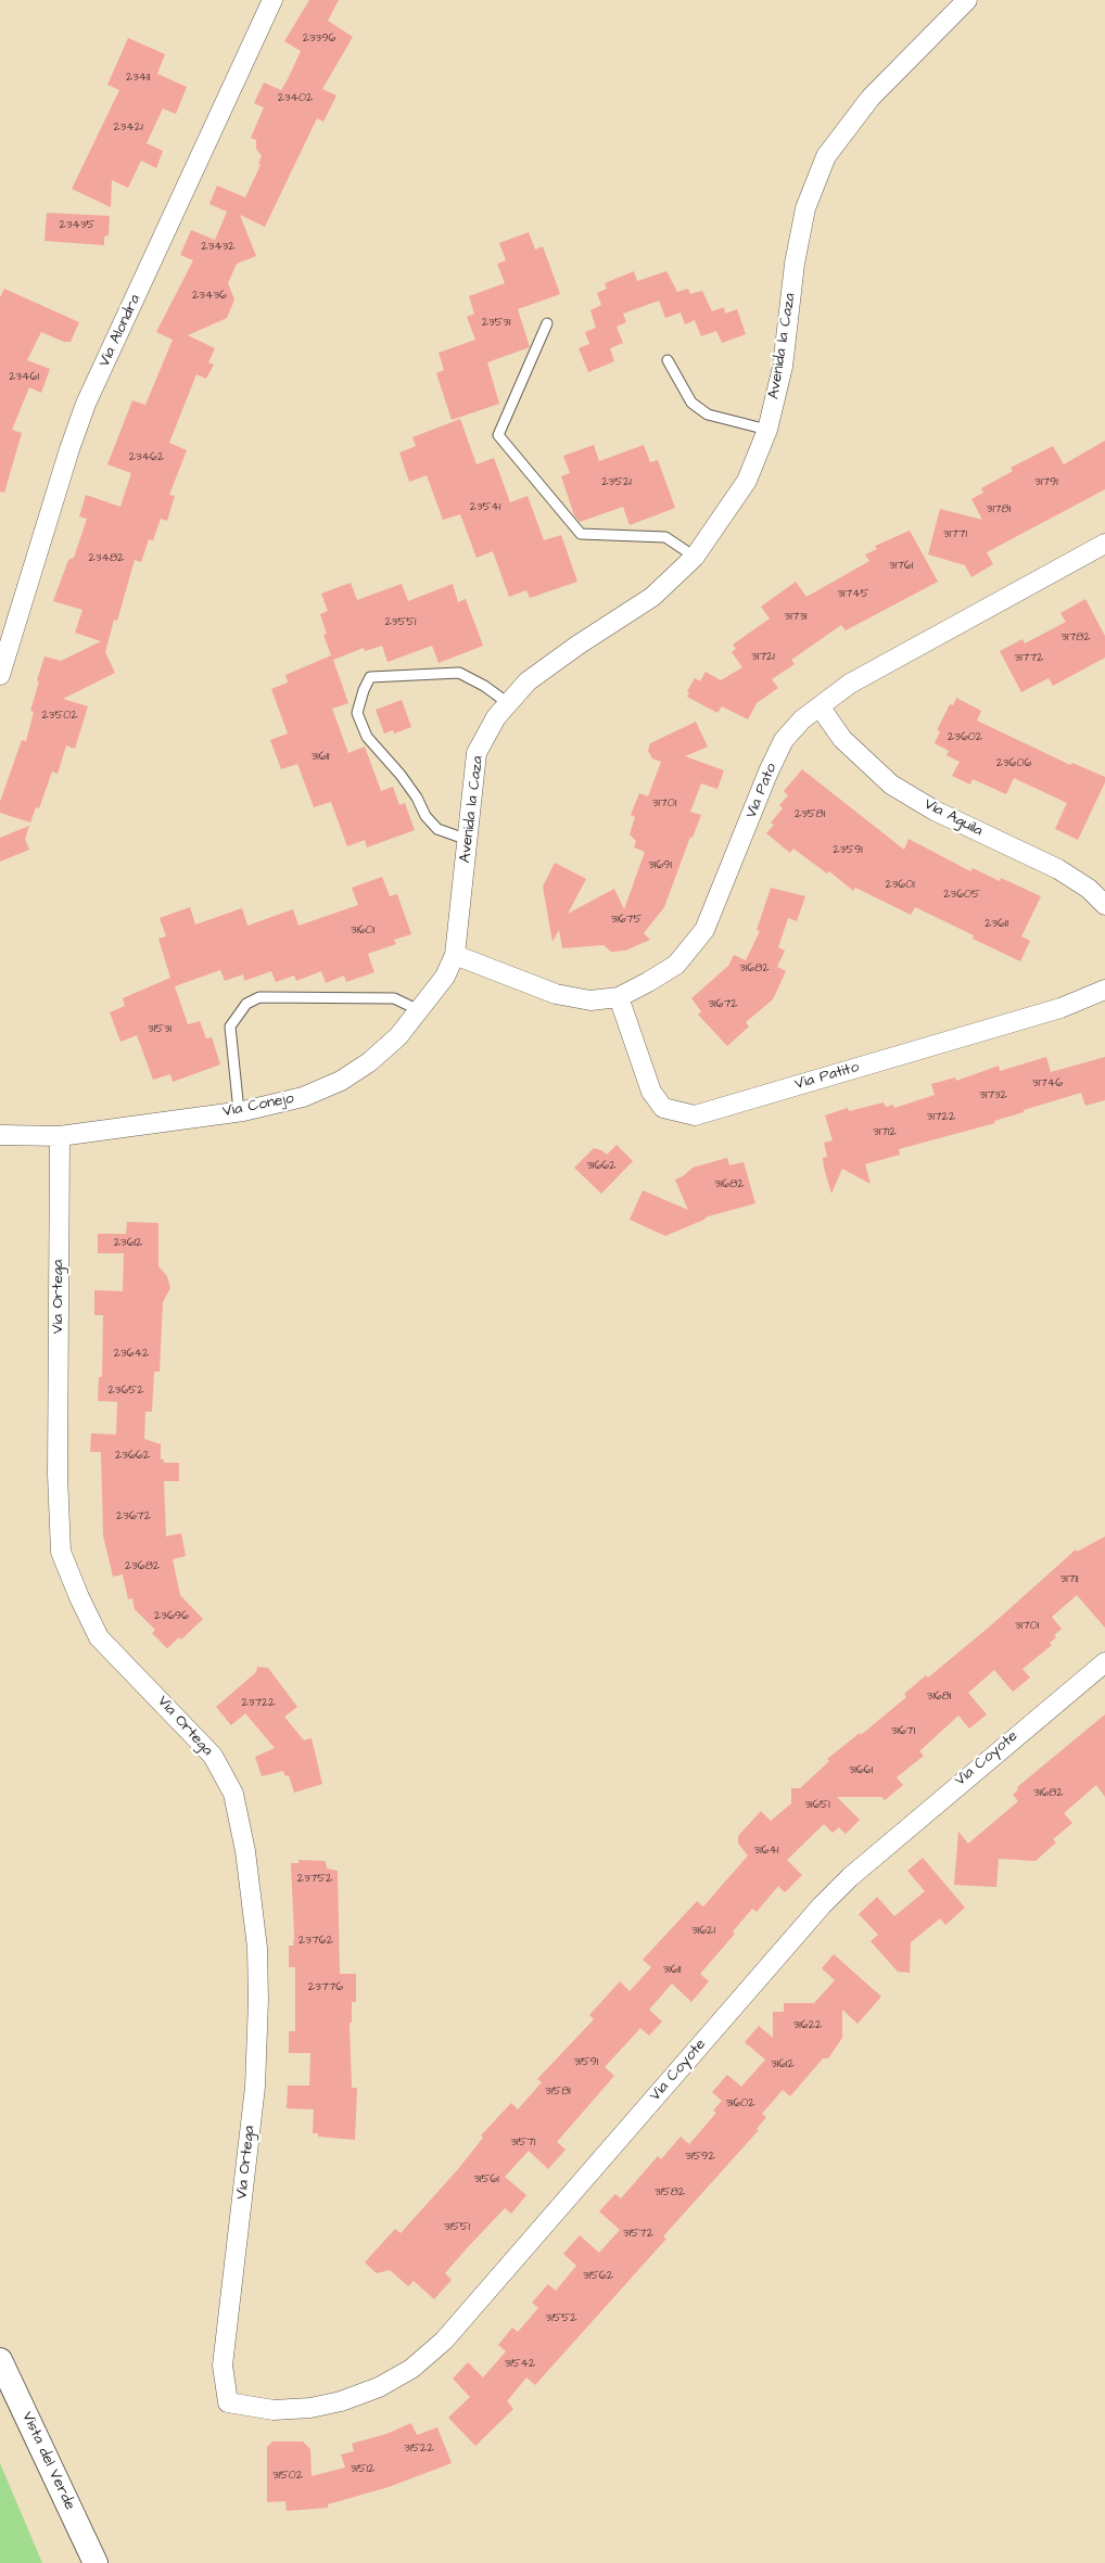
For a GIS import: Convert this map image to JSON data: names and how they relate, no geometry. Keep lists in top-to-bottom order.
{
  "streets": {
    "street": [
      "Via Alondra",
      "Avenida la Caza",
      "Via Pato",
      "Via Aguila",
      "Via Patito",
      "Via Conejo",
      "Via Ortega",
      "Via Coyote",
      "Vista del Verde"
    ]
  },
  "crossings": [
    ["Avenida la Caza", "Via Pato"],
    ["Avenida la Caza", "Via Conejo"],
    ["Via Pato", "Via Aguila"],
    ["Via Pato", "Via Patito"],
    ["Via Pato", "Via Conejo"],
    ["Via Conejo", "Via Ortega"],
    ["Via Ortega", "Via Coyote"]
  ],
  "house_numbers": [
    "23396",
    "23411",
    "23402",
    "23421",
    "23435",
    "23432",
    "23436",
    "23531",
    "23461",
    "23462",
    "23521",
    "31791",
    "23541",
    "31781",
    "31771",
    "23482",
    "31761",
    "31745",
    "31731",
    "23551",
    "31782",
    "31721",
    "31772",
    "23502",
    "23602",
    "31611",
    "23606",
    "31701",
    "23581",
    "23591",
    "31691",
    "23601",
    "23605",
    "31675",
    "23611",
    "31601",
    "31682",
    "31672",
    "31531",
    "31746",
    "31732",
    "31722",
    "31712",
    "31662",
    "31682",
    "23612",
    "23642",
    "23652",
    "23662",
    "23672",
    "23682",
    "31711",
    "23696",
    "31701",
    "31681",
    "23722",
    "31671",
    "31661",
    "31682",
    "31651",
    "31641",
    "23752",
    "31621",
    "23762",
    "31611",
    "23776",
    "31622",
    "31591",
    "31612",
    "31581",
    "31602",
    "31571",
    "31592",
    "31561",
    "31582",
    "31551",
    "31572",
    "31562",
    "31552",
    "31542",
    "31522",
    "31512",
    "31502"
  ]
}
